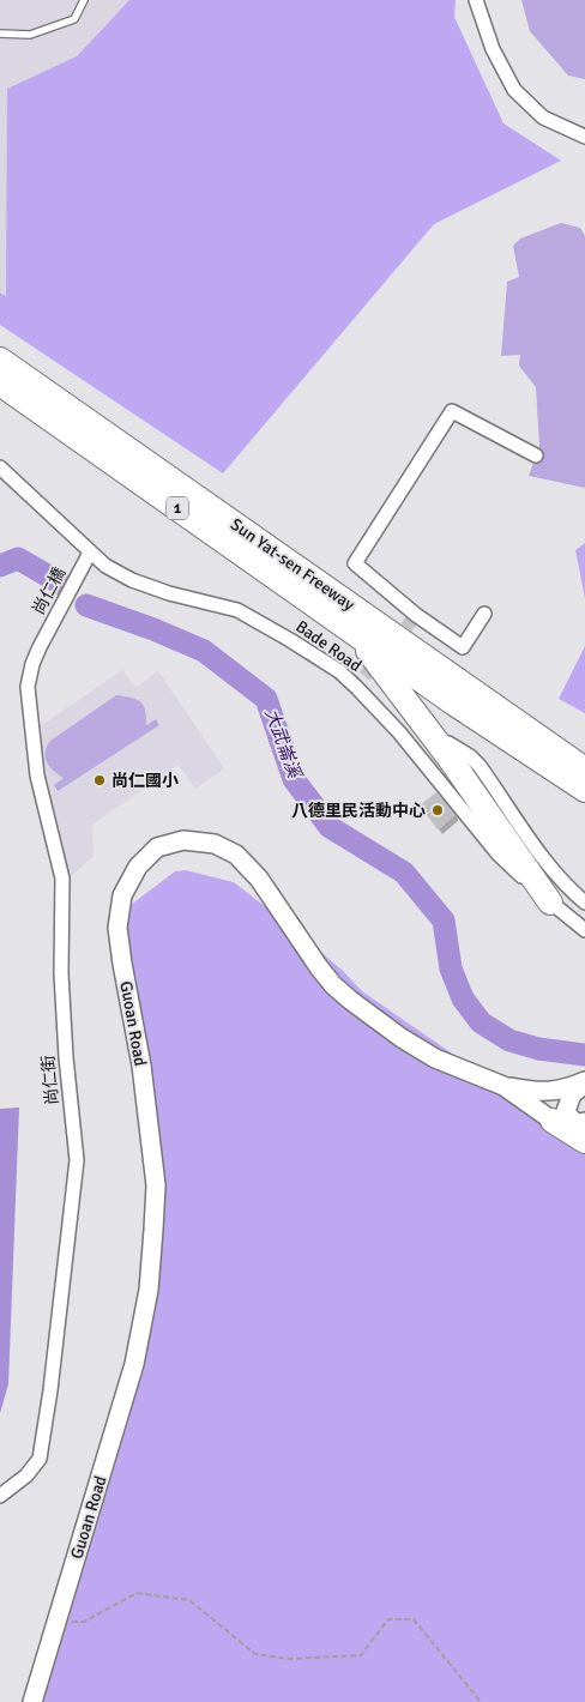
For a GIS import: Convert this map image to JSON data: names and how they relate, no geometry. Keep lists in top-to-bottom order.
{
  "streets": {
    "highway": ["1", "Sun Yat-sen Freeway"],
    "street": [
      "尚仁橋",
      "Bade Road",
      "Guoan Road",
      "尚仁街"
    ]
  },
  "crossings": [
    ["尚仁橋", "Bade Road"],
    ["尚仁橋", "尚仁街"]
  ],
  "water": ["大武崙溪"],
  "places": ["尚仁國小", "八德里民活動中心"]
}
